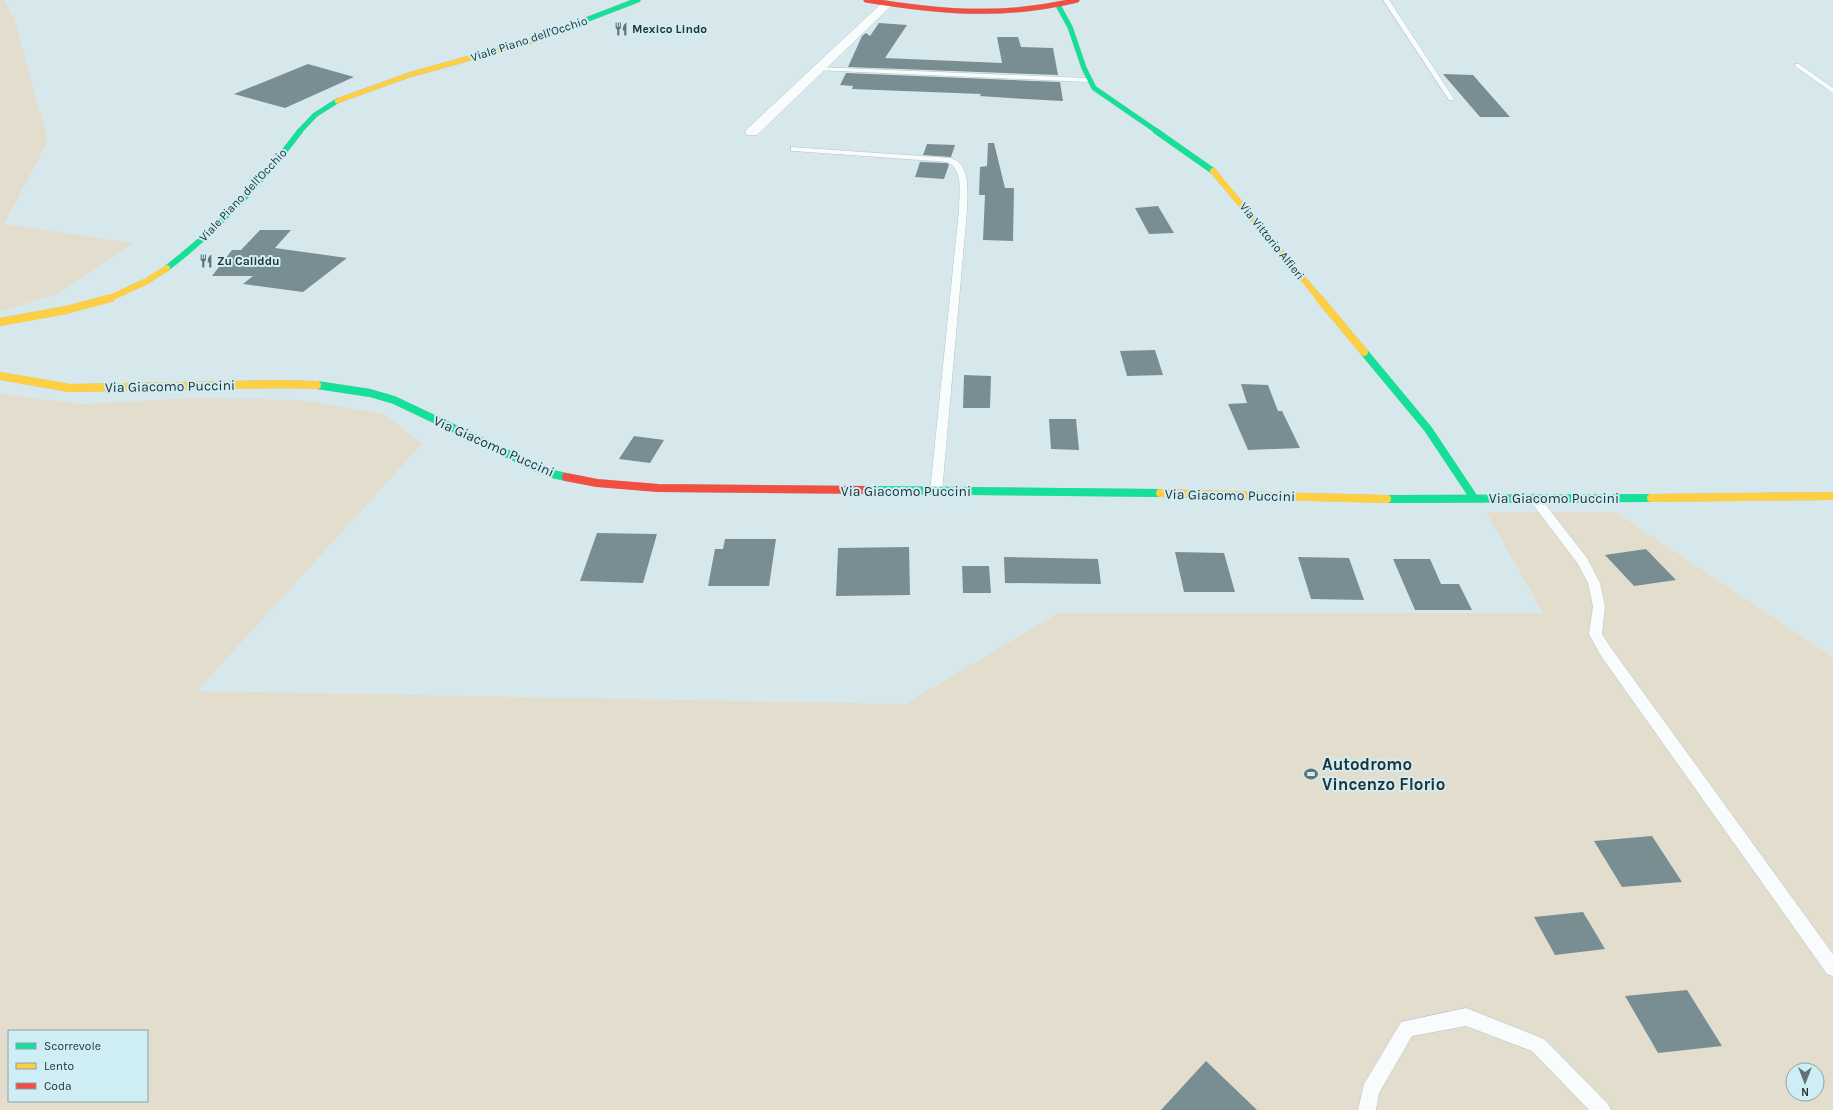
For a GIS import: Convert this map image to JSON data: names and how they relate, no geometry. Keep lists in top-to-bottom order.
{
  "streets": {
    "street": ["Viale Piano dell'Occhio", "Via Vittorio Alfieri", "Via Giacomo Puccini"]
  },
  "crossings": [
    ["Via Vittorio Alfieri", "Via Giacomo Puccini"]
  ],
  "places": {
    "restaurant": ["Mexico Lindo", "Zu Caliddu"],
    "sports": ["Autodromo Vincenzo Florio"]
  },
  "legend": ["Scorrevole", "Lento", "Coda"],
  "north": "bottom"
}
